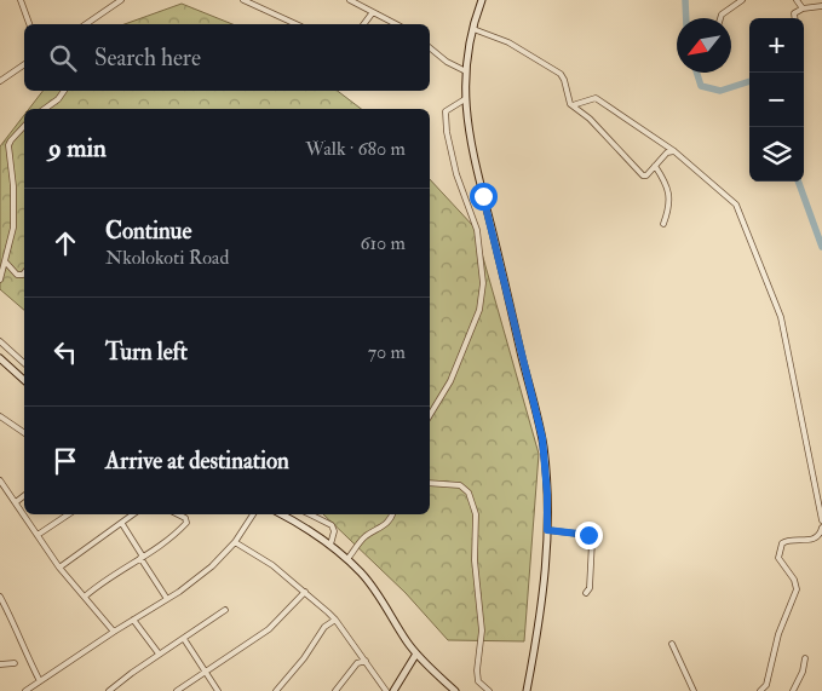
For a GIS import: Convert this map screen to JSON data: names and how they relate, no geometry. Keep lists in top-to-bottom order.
{
  "north": "bottom left",
  "page": {
    "map_buttons": ["+", "−"],
    "search": "Search here",
    "heading": ["9 min", "Walk · 680 m"],
    "list": [
      ["Continue", "Nkolokoti Road", "610 m"],
      ["Turn left", "70 m"],
      "Arrive at destination"
    ]
  }
}
